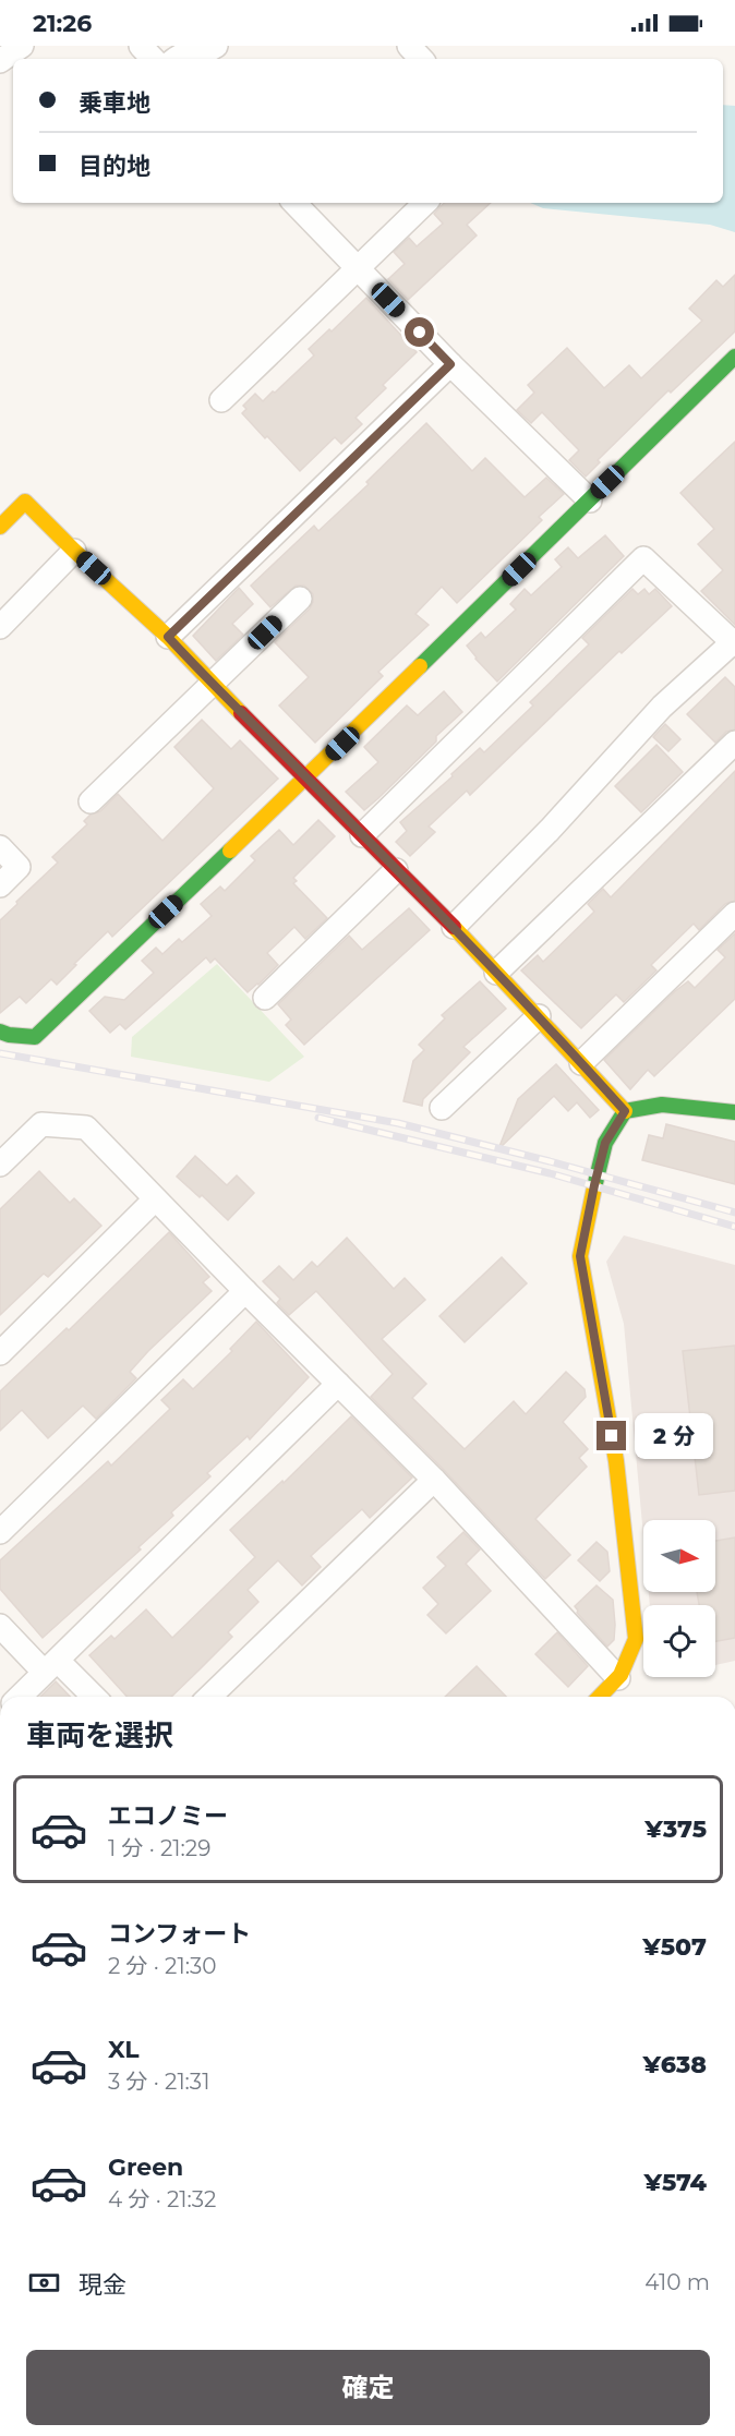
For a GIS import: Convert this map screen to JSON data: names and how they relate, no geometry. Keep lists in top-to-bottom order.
{
  "north": "right",
  "page": {
    "status": "21:26",
    "banner": ["乗車地", "目的地"],
    "bubble": "2 分",
    "heading": "車両を選択",
    "list": [
      {
        "name": "エコノミー",
        "note": "1 分 · 21:29",
        "value": "¥375"
      },
      {
        "name": "コンフォート",
        "note": "2 分 · 21:30",
        "value": "¥507"
      },
      {
        "name": "XL",
        "note": "3 分 · 21:31",
        "value": "¥638"
      },
      {
        "name": "Green",
        "note": "4 分 · 21:32",
        "value": "¥574"
      }
    ],
    "pay": ["現金", "410 m"],
    "buttons": "確定"
  }
}
